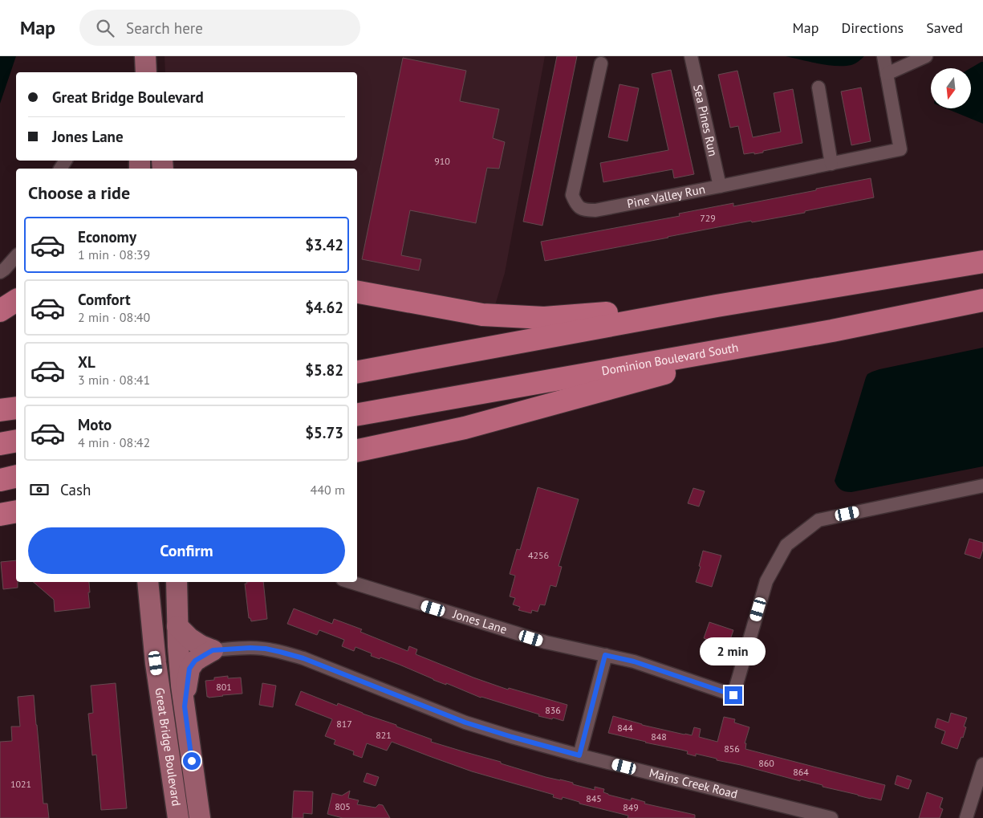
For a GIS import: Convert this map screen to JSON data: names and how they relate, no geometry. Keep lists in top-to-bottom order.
{
  "streets": {
    "highway": ["Dominion Boulevard South"],
    "main road": ["Great Bridge Boulevard"],
    "street": [
      "Sea Pines Run",
      "Pine Valley Run",
      "Jones Lane",
      "Mains Creek Road"
    ]
  },
  "crossings": [
    ["Sea Pines Run", "Pine Valley Run"]
  ],
  "house_numbers": [
    "910",
    "729",
    "4256",
    "801",
    "836",
    "817",
    "844",
    "821",
    "848",
    "856",
    "860",
    "864",
    "1021",
    "845",
    "805",
    "849"
  ],
  "north": "bottom",
  "page": {
    "header": "Map",
    "search": "Search here",
    "nav": ["Map", "Directions", "Saved"],
    "banner": ["Great Bridge Boulevard", "Jones Lane"],
    "heading": "Choose a ride",
    "list": [
      {
        "name": "Economy",
        "note": "1 min · 08:39",
        "value": "$3.42"
      },
      {
        "name": "Comfort",
        "note": "2 min · 08:40",
        "value": "$4.62"
      },
      {
        "name": "XL",
        "note": "3 min · 08:41",
        "value": "$5.82"
      },
      {
        "name": "Moto",
        "note": "4 min · 08:42",
        "value": "$5.73"
      }
    ],
    "pay": ["Cash", "440 m"],
    "buttons": "Confirm",
    "bubble": "2 min"
  }
}
